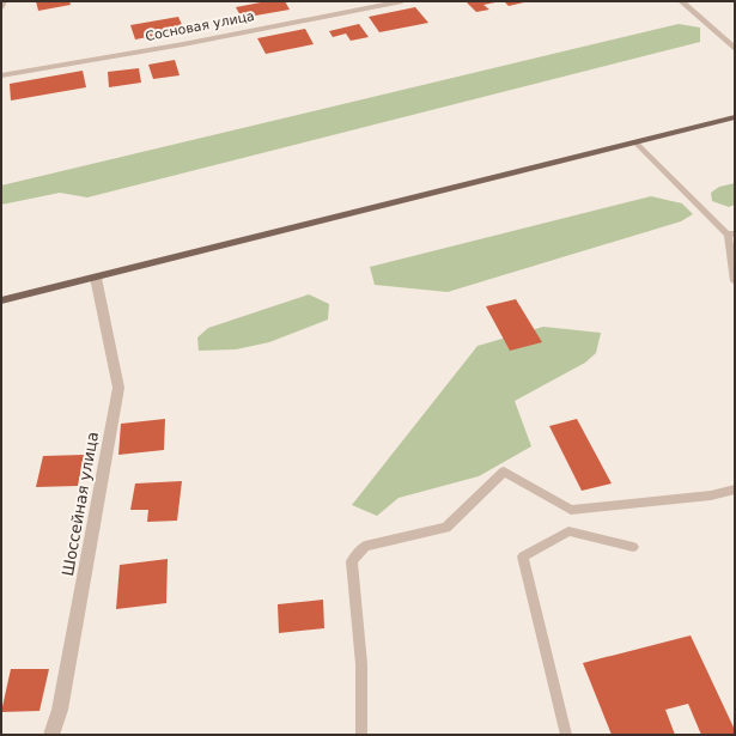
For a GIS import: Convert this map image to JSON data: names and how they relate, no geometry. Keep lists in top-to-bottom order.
{
  "streets": {
    "street": ["Сосновая улица", "Шоссейная улица"]
  }
}
